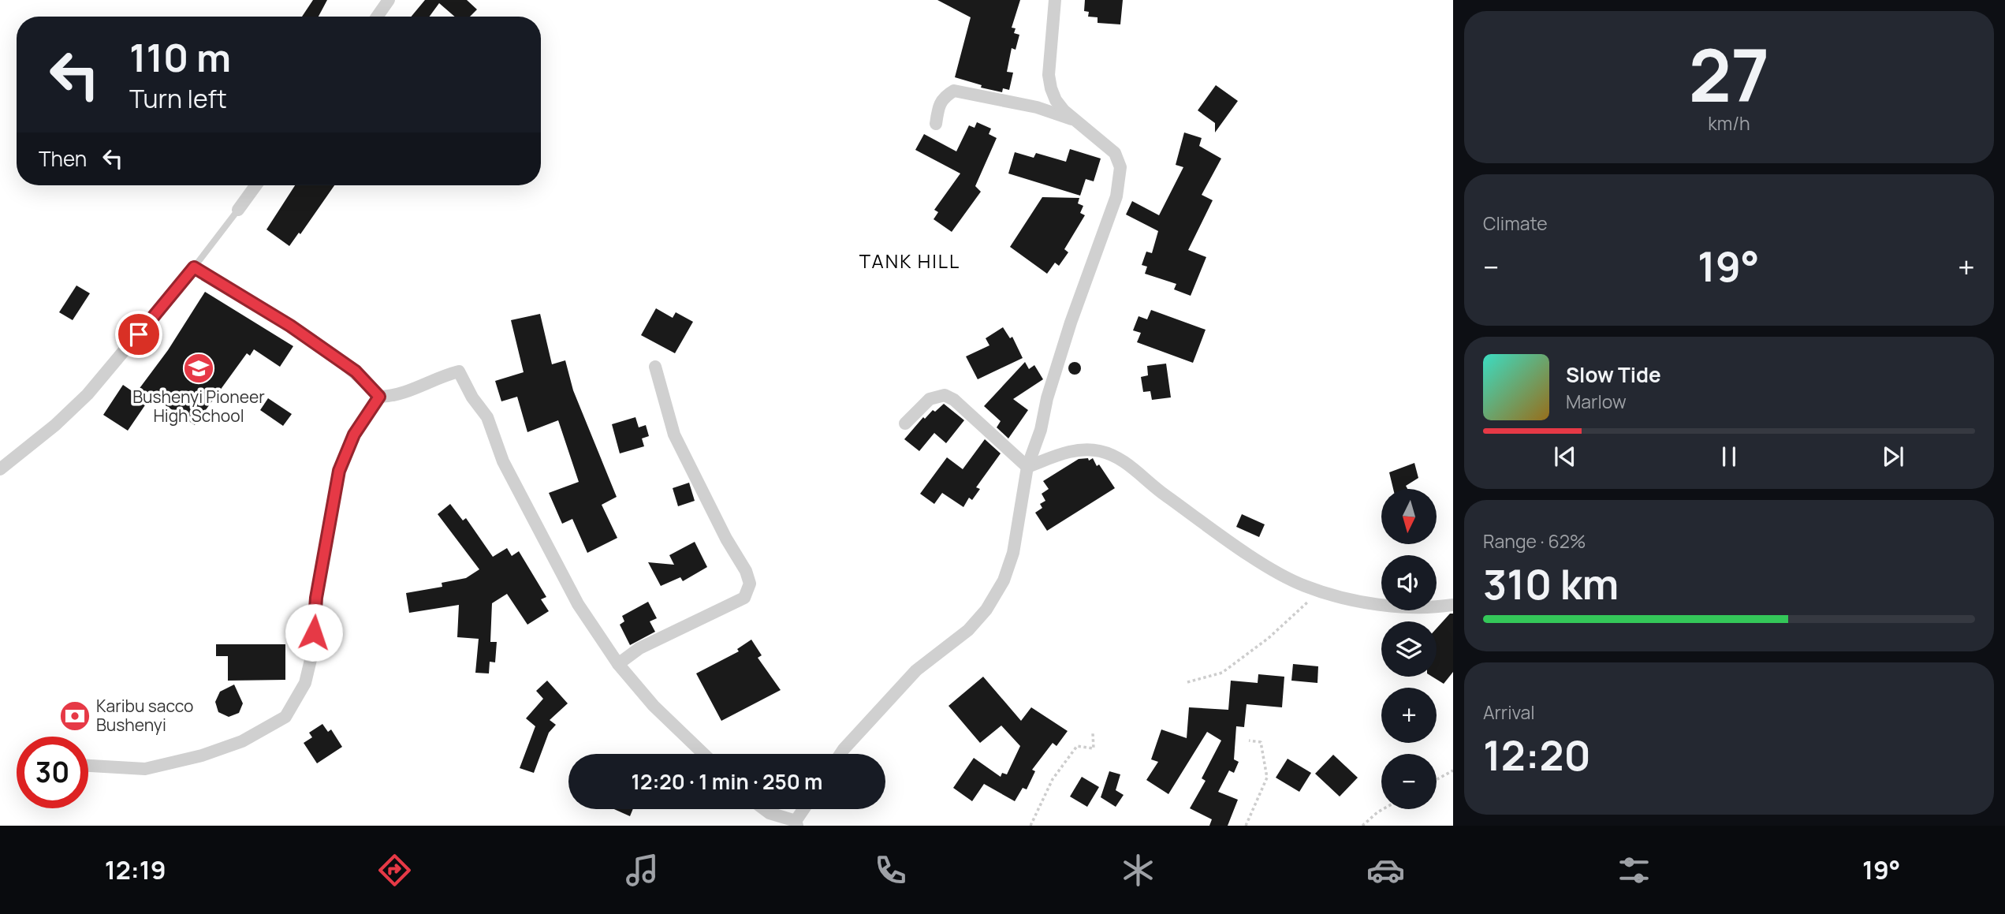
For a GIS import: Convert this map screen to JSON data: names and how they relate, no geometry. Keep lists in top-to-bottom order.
{
  "districts": ["TANK HILL"],
  "places": {
    "school or university": ["Bushenyi Pioneer High School"],
    "bank": ["Karibu sacco Bushenyi"]
  },
  "north": "bottom",
  "page": {
    "tile": [
      ["27", "km/h"],
      "Climate",
      ["Range · 62%", "310 km"],
      ["Arrival", "12:20"]
    ],
    "turn": ["110 m", "Turn left"],
    "then": "Then",
    "heat": ["−", "19°", "+"],
    "song": ["Slow Tide", "Marlow"],
    "map_buttons": ["+", "−"],
    "limit": "30",
    "trip": "12:20 · 1 min · 250 m",
    "tabs": ["12:19", "19°"]
  }
}
